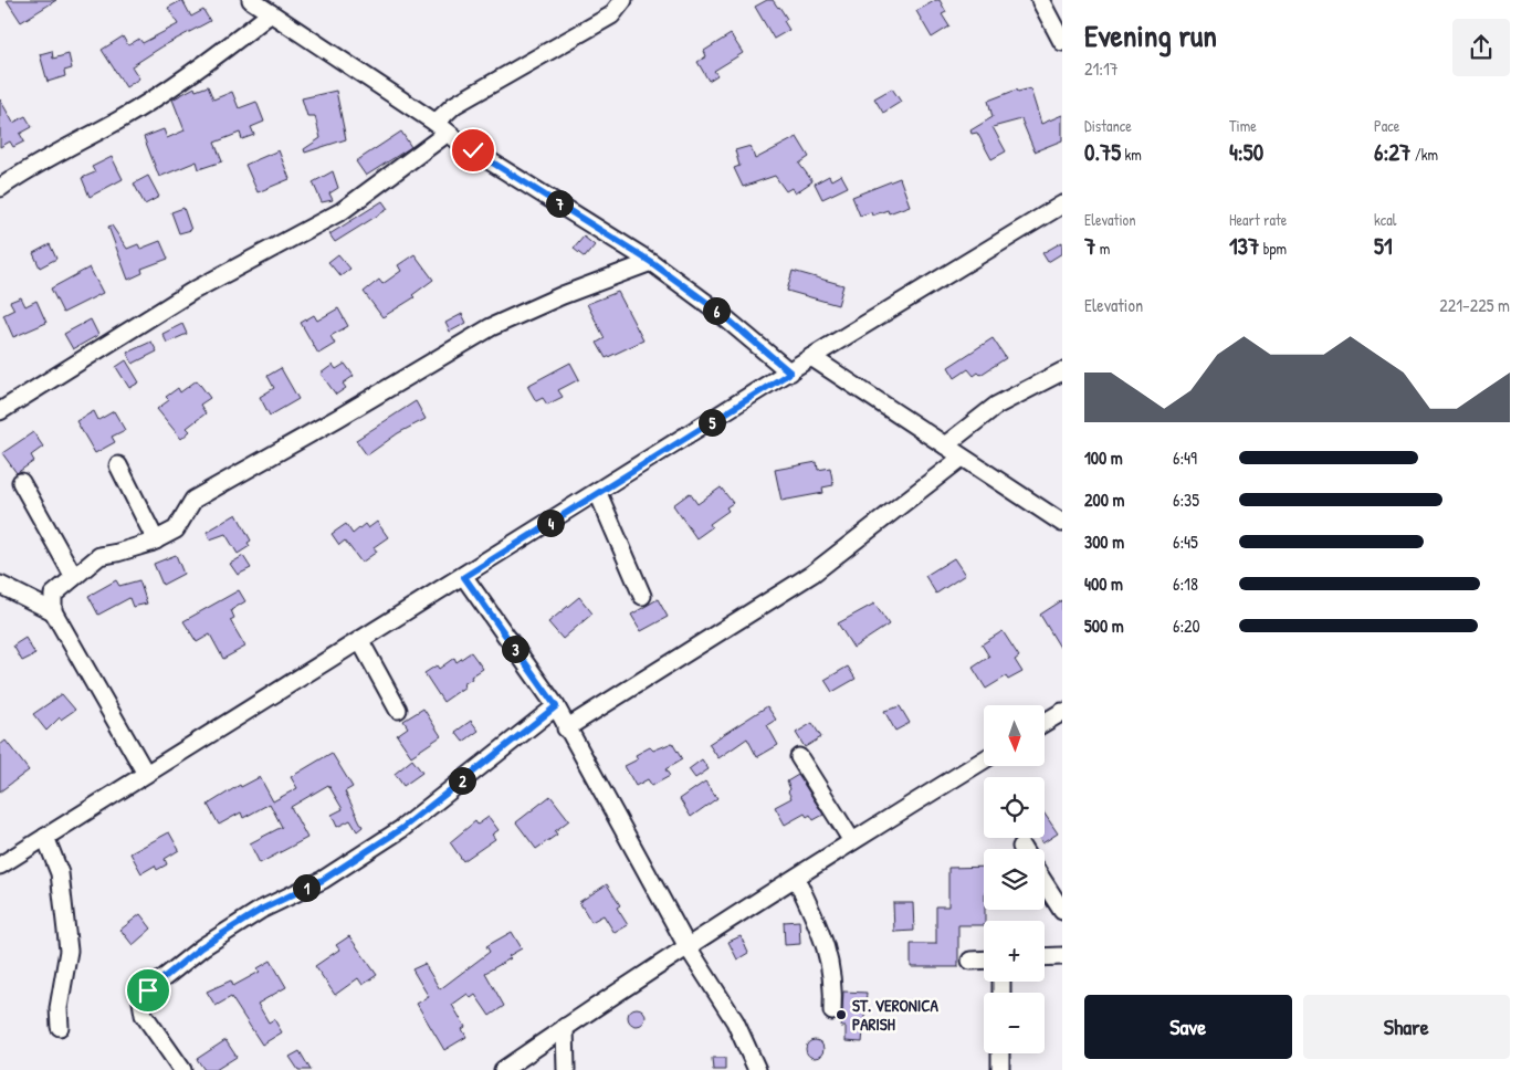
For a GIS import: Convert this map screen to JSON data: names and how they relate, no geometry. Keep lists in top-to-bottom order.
{
  "places": ["ST. VERONICA PARISH"],
  "north": "bottom",
  "page": {
    "heading": ["Evening run", "21:17"],
    "stats": [
      ["Distance", "0.75 km"],
      ["Time", "4:50"],
      ["Pace", "6:27 /km"],
      ["Elevation", "7 m"],
      ["Heart rate", "137 bpm"],
      ["kcal", "51"]
    ],
    "pins": [
      "7",
      "6",
      "5",
      "4",
      "3",
      "2",
      "1"
    ],
    "chart": ["Elevation", "221–225 m"],
    "list": [
      {
        "name": "100 m",
        "note": "6:49"
      },
      {
        "name": "200 m",
        "note": "6:35"
      },
      {
        "name": "300 m",
        "note": "6:45"
      },
      {
        "name": "400 m",
        "note": "6:18"
      },
      {
        "name": "500 m",
        "note": "6:20"
      }
    ],
    "map_buttons": ["+", "−"],
    "buttons": ["Save", "Share"]
  }
}
